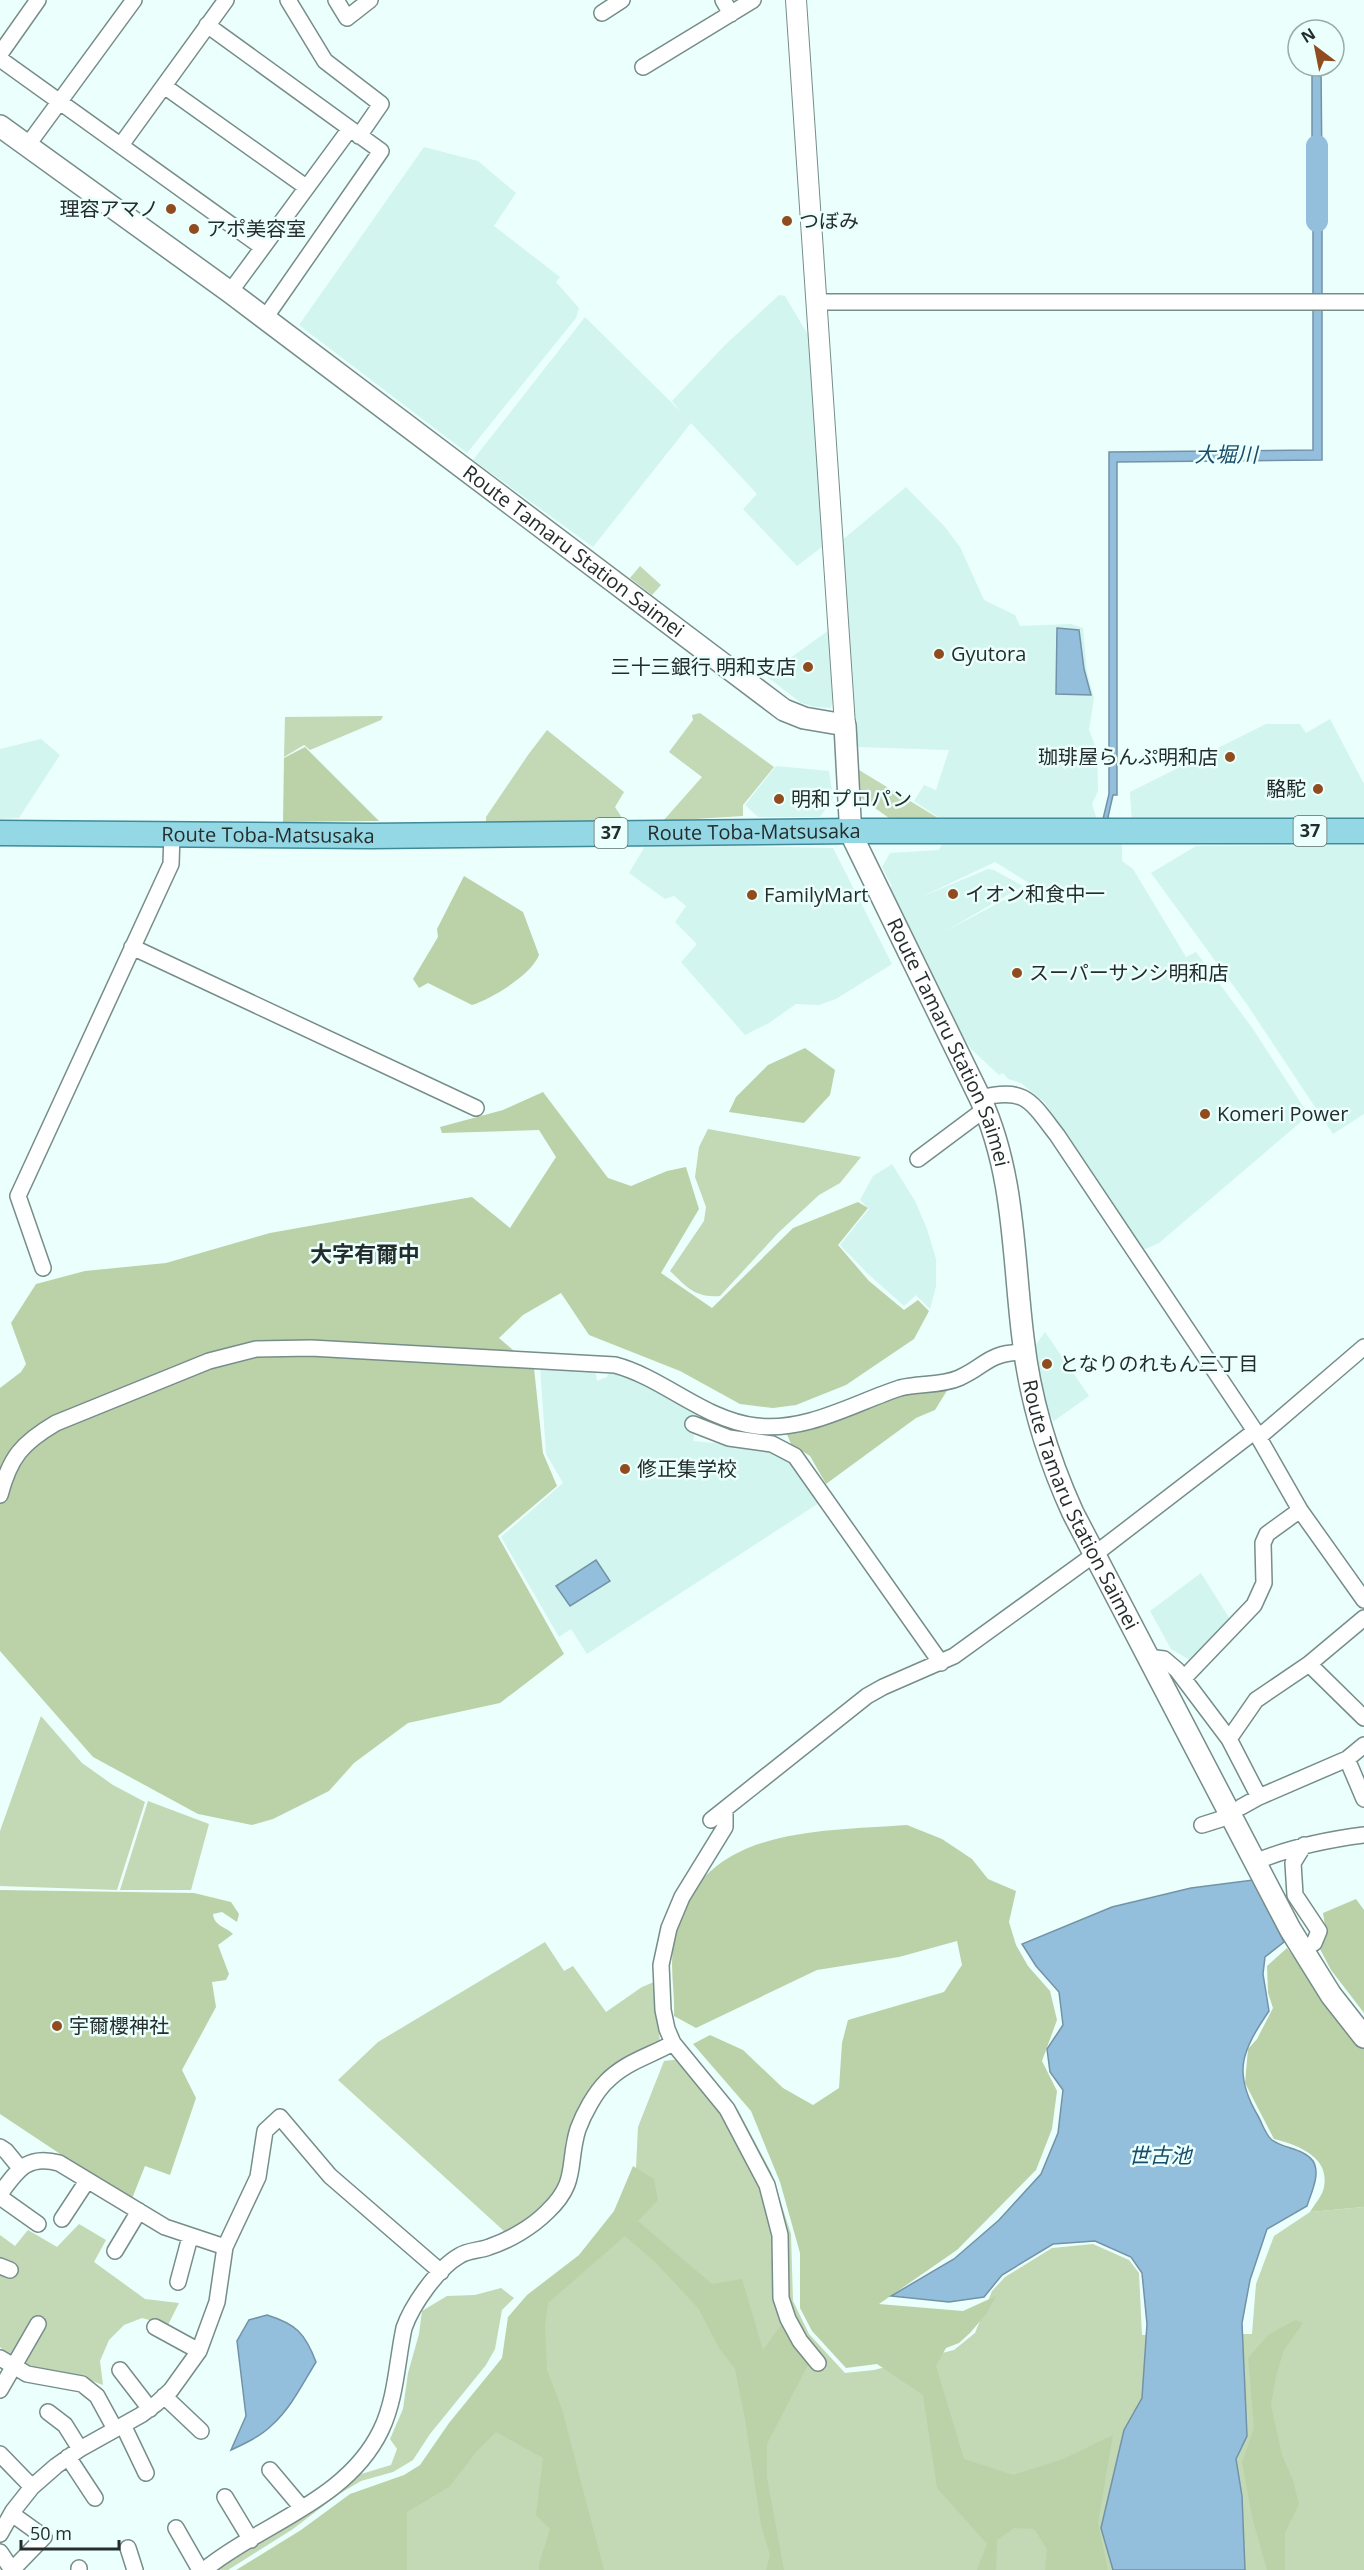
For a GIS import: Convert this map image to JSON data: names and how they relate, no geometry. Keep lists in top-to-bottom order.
{
  "streets": {
    "main road": ["Route Tamaru Station Saimei", "Route Toba-Matsusaka", "37"]
  },
  "crossings": [
    ["Route Tamaru Station Saimei", "Route Toba-Matsusaka"]
  ],
  "districts": ["大字有爾中"],
  "water": ["大堀川", "世古池"],
  "places": [
    "理容アマノ",
    "つぼみ",
    "アポ美容室",
    "Gyutora",
    "三十三銀行 明和支店",
    "珈琲屋らんぷ明和店",
    "駱駝",
    "明和プロパン",
    "イオン和食中一",
    "FamilyMart",
    "スーパーサンシ明和店",
    "Komeri Power",
    "となりのれもん三丁目",
    "修正集学校",
    "宇爾櫻神社"
  ],
  "scale_bar": "50 m",
  "north": "top left"
}
